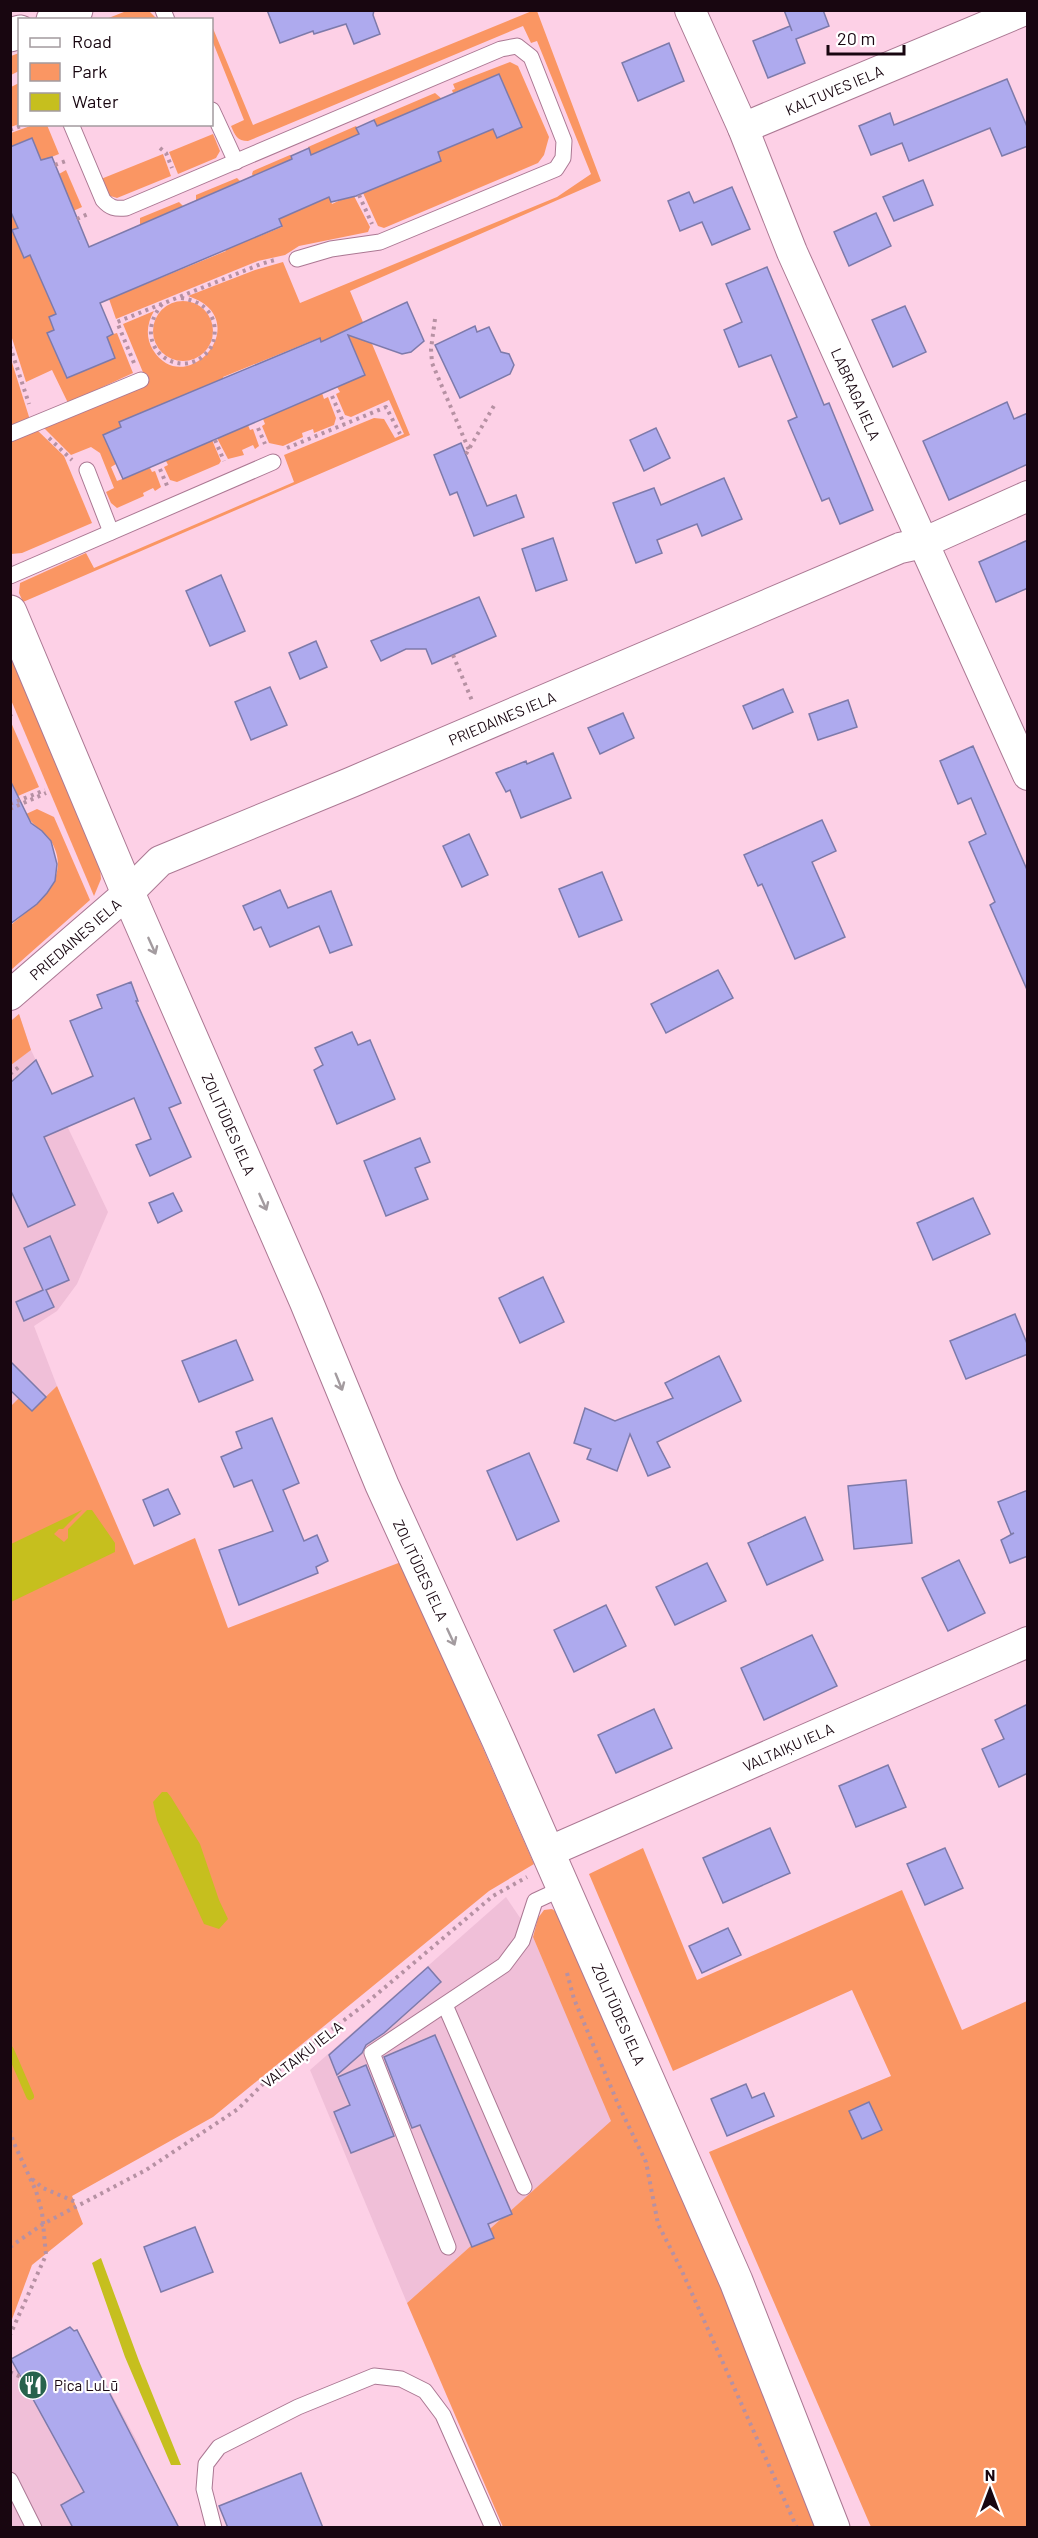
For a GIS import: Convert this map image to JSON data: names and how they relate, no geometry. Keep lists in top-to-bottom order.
{
  "streets": {
    "street": [
      "KALTUVES IELA",
      "LABRAGA IELA",
      "PRIEDAINES IELA",
      "ZOLITŪDES IELA",
      "VALTAIĶU IELA"
    ]
  },
  "crossings": [
    ["KALTUVES IELA", "LABRAGA IELA"],
    ["LABRAGA IELA", "PRIEDAINES IELA"],
    ["PRIEDAINES IELA", "ZOLITŪDES IELA"],
    ["ZOLITŪDES IELA", "VALTAIĶU IELA"]
  ],
  "one_way": ["ZOLITŪDES IELA"],
  "places": {
    "restaurant": ["Pica LuLū"]
  },
  "legend": ["Road", "Park", "Water"],
  "scale_bar": "20 m",
  "north": "top"
}
